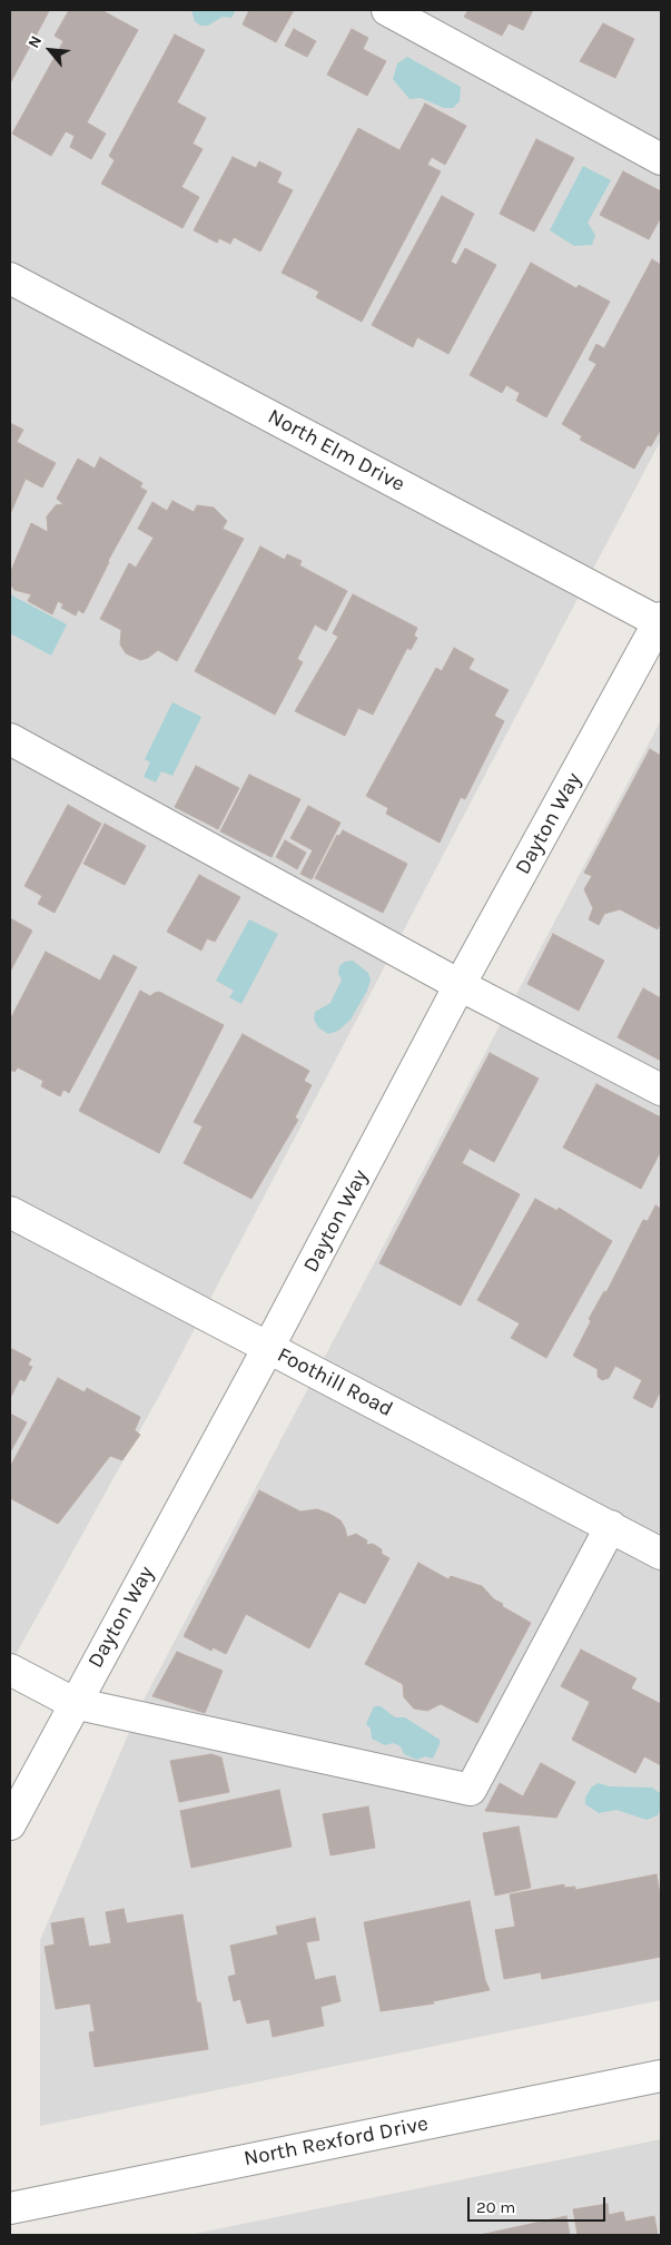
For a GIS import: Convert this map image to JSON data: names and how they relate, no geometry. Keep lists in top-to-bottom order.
{
  "streets": {
    "street": [
      "North Elm Drive",
      "Dayton Way",
      "Foothill Road",
      "North Rexford Drive"
    ]
  },
  "crossings": [
    ["North Elm Drive", "Dayton Way"],
    ["Dayton Way", "Foothill Road"]
  ],
  "scale_bar": "20 m",
  "north": "top left"
}
